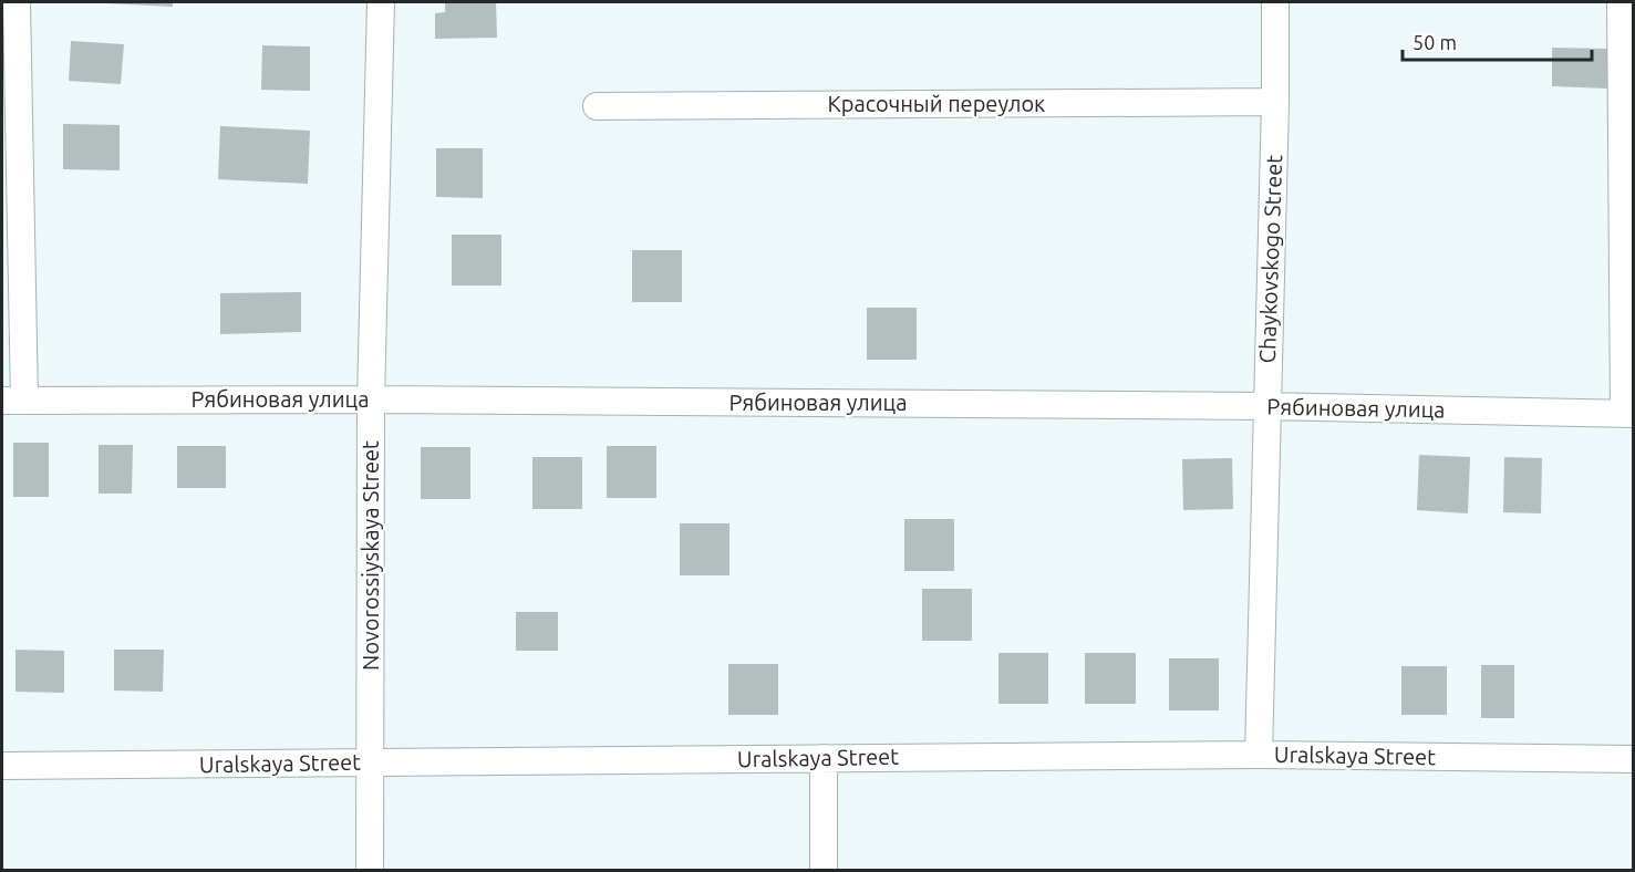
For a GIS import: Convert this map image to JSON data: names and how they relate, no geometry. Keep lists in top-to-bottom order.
{
  "streets": {
    "street": [
      "Красочный переулок",
      "Chaykovskogo Street",
      "Рябиновая улица",
      "Novorossiyskaya Street",
      "Uralskaya Street"
    ]
  },
  "crossings": [
    ["Красочный переулок", "Chaykovskogo Street"],
    ["Chaykovskogo Street", "Рябиновая улица"],
    ["Chaykovskogo Street", "Uralskaya Street"],
    ["Рябиновая улица", "Novorossiyskaya Street"],
    ["Novorossiyskaya Street", "Uralskaya Street"]
  ],
  "scale_bar": "50 m"
}
